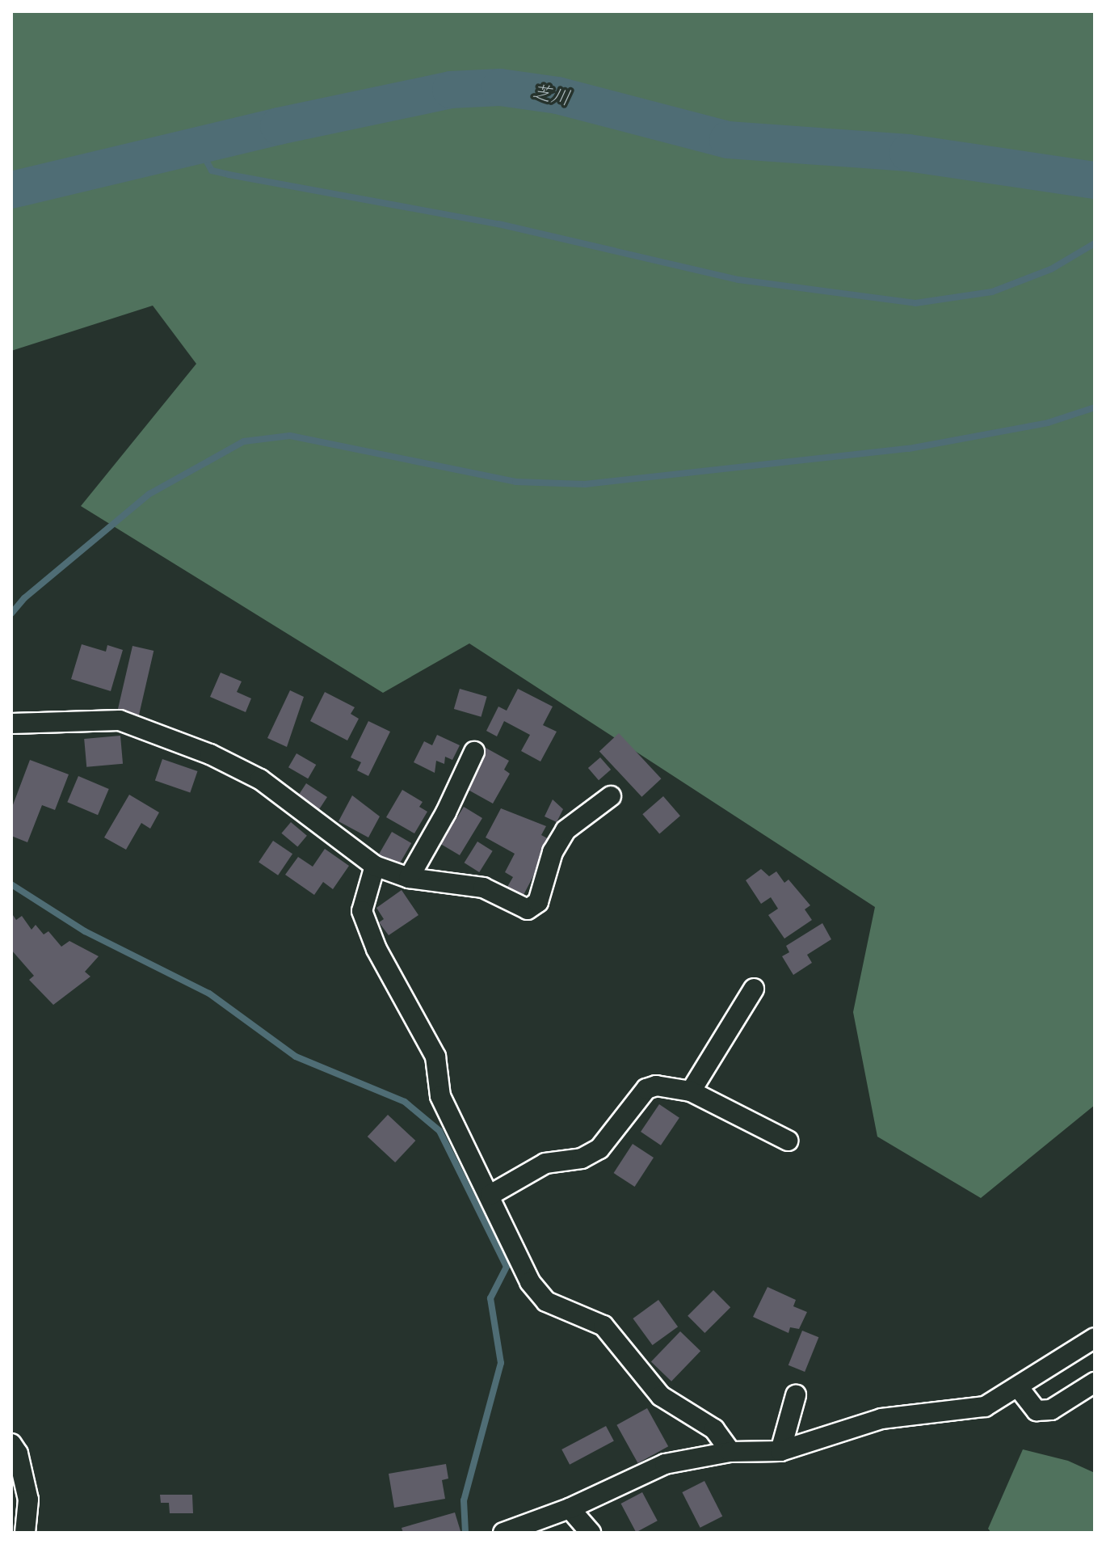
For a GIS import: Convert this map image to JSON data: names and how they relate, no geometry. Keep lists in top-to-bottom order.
{
  "water": ["芝川"]
}
